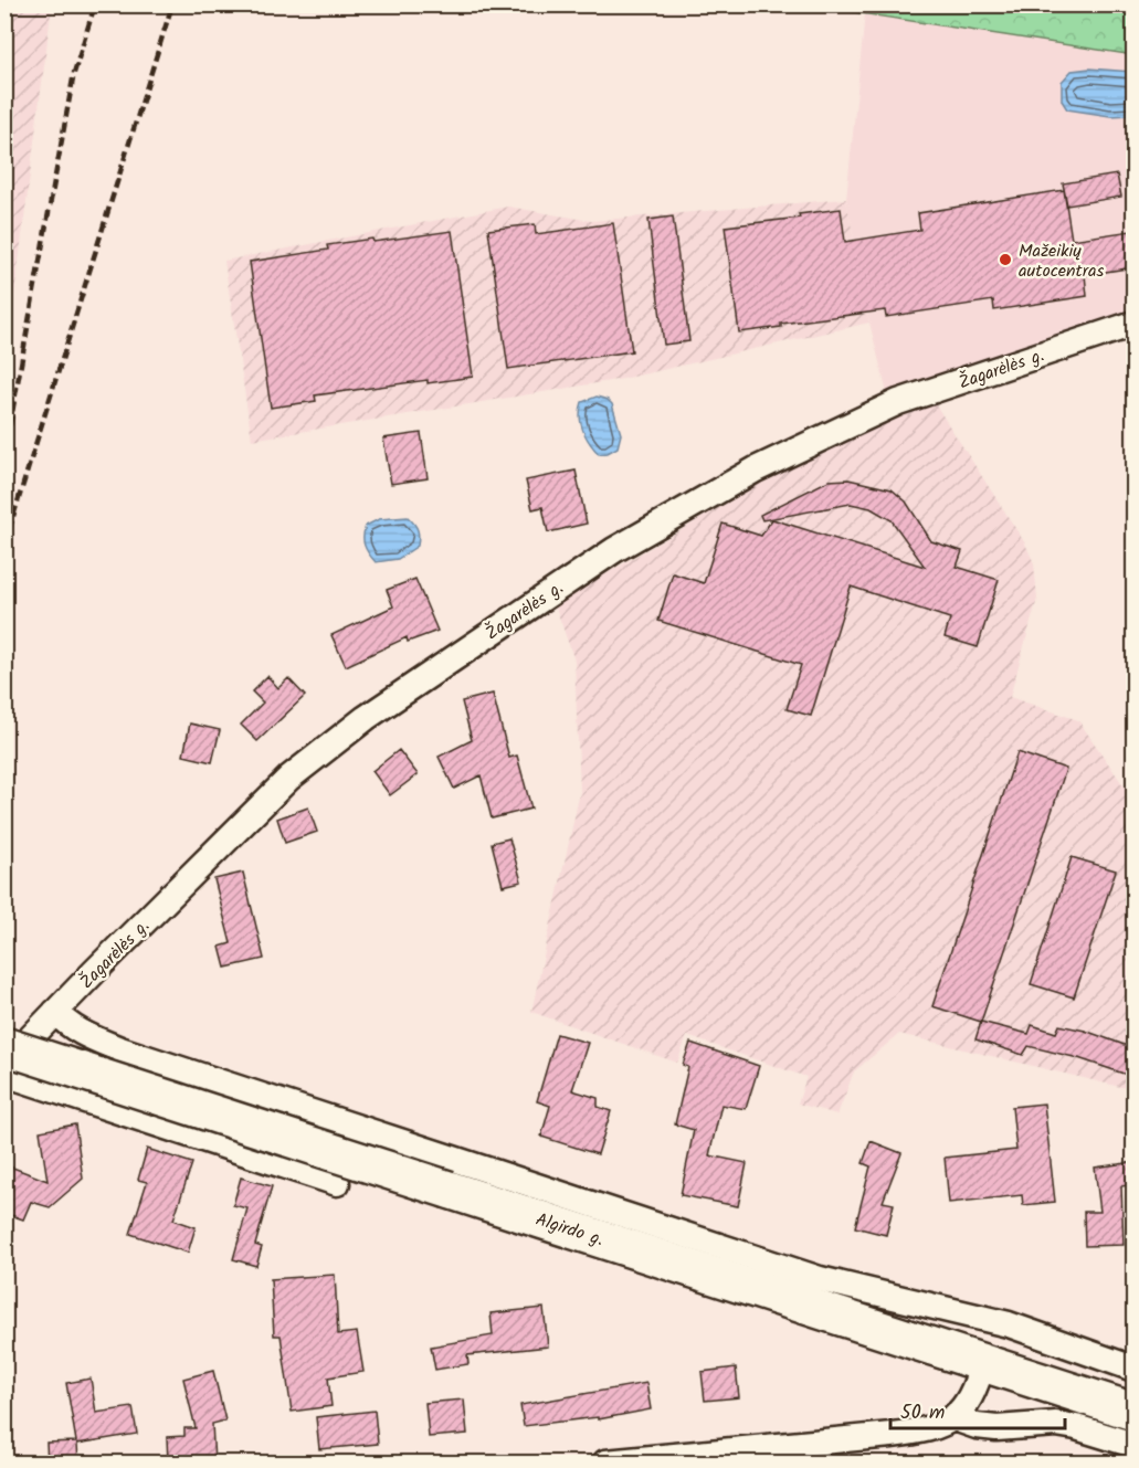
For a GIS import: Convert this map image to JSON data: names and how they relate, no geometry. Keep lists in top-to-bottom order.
{
  "streets": {
    "main road": ["Algirdo g."],
    "street": ["Žagarėlės g."]
  },
  "crossings": [
    ["Žagarėlės g.", "Algirdo g."]
  ],
  "places": ["Mažeikių autocentras"],
  "scale_bar": "50 m"
}
